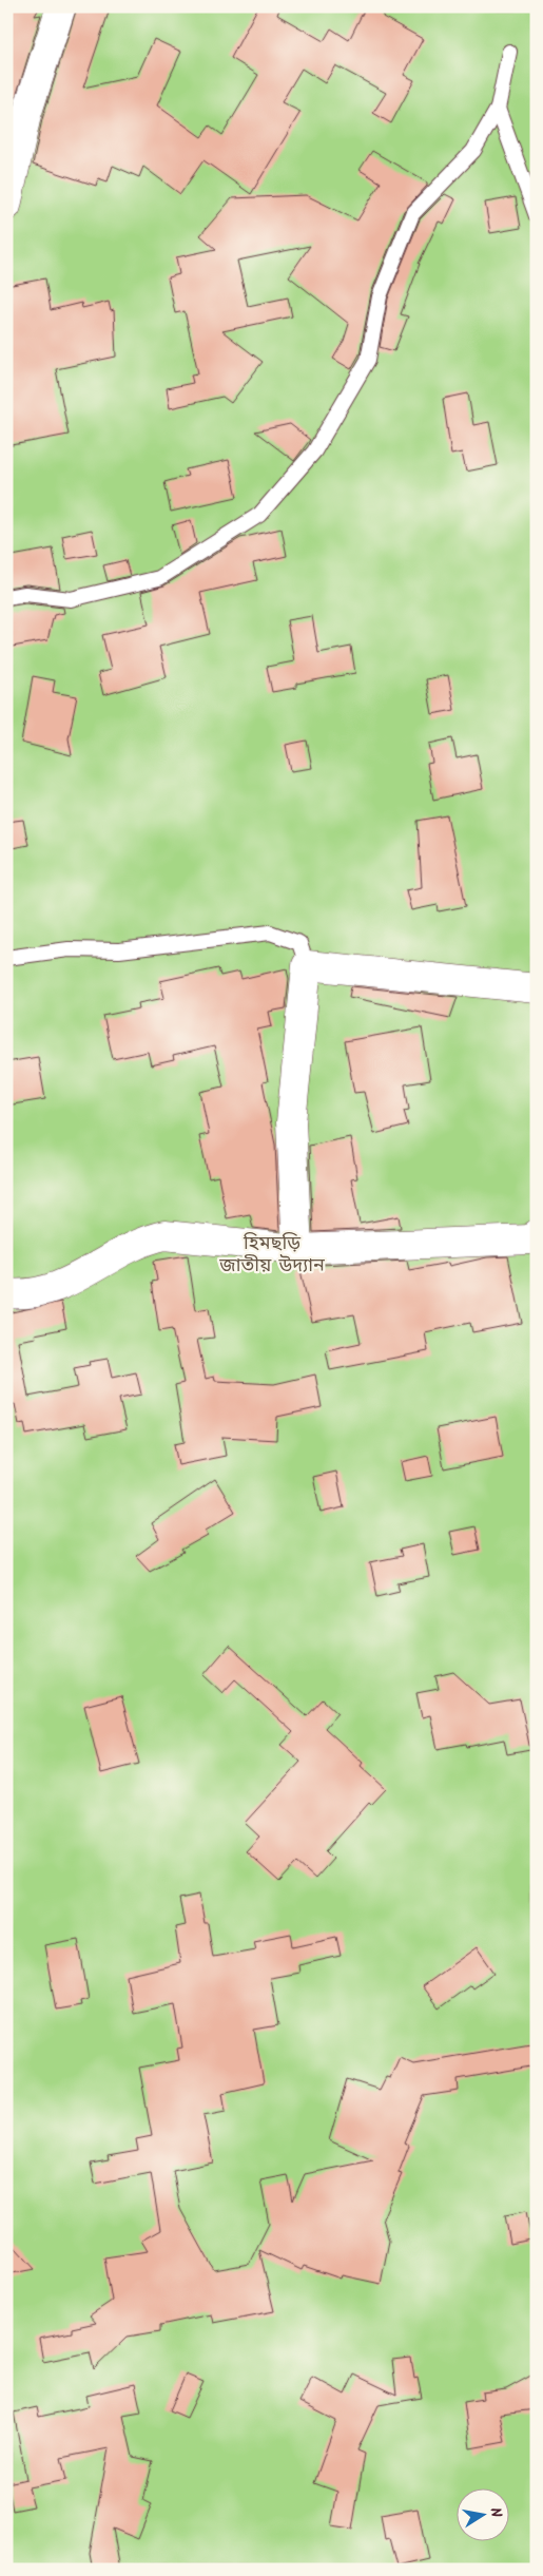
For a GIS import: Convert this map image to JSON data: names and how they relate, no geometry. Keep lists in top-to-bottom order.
{
  "parks": ["হিমছড়ি জাতীয় উদ্যান"],
  "north": "right"
}
